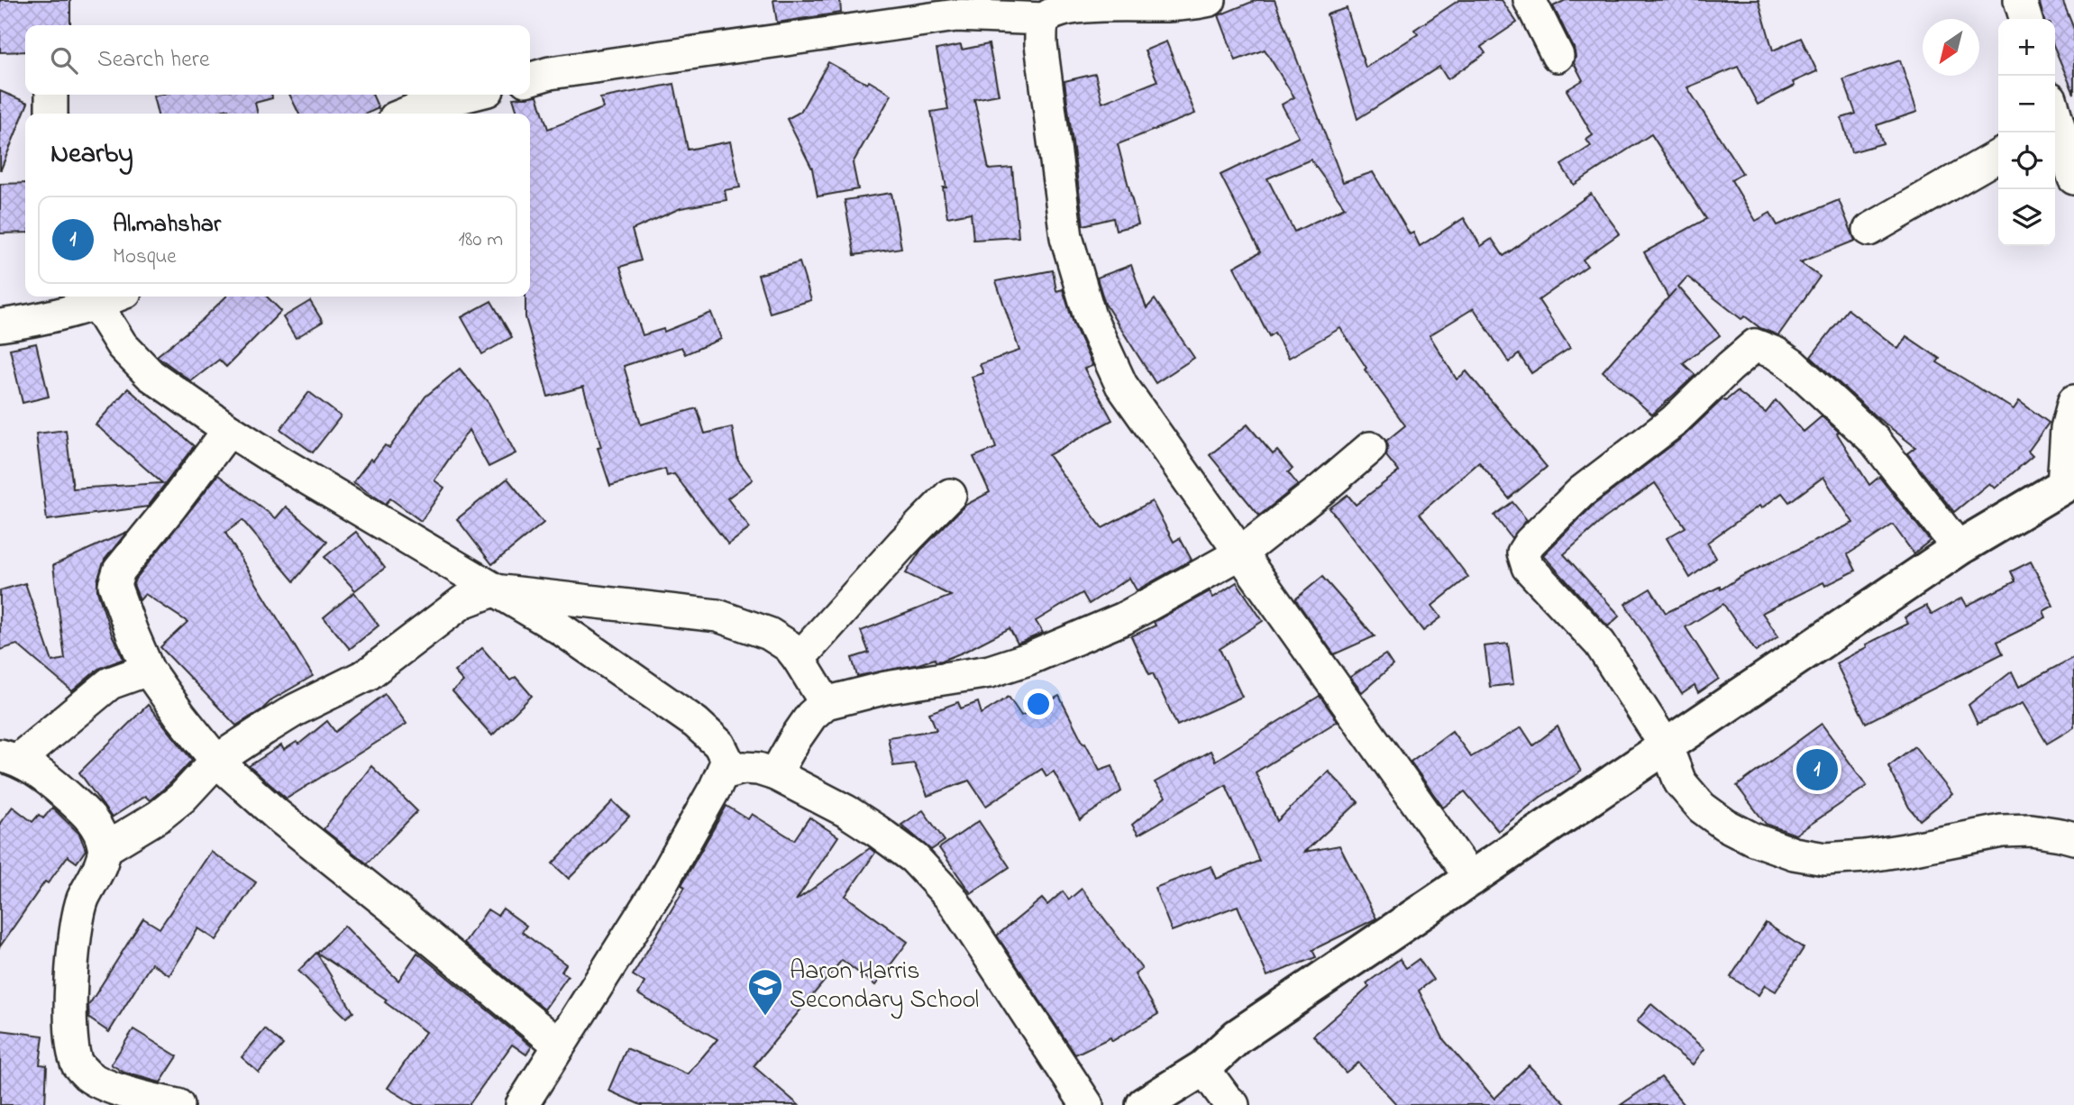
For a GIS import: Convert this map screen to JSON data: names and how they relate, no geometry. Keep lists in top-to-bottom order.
{
  "places": {
    "school or university": ["Aaron Harris Secondary School"]
  },
  "north": "bottom left",
  "page": {
    "map_buttons": ["+", "−"],
    "search": "Search here",
    "heading": "Nearby",
    "list": [
      {
        "mark": "1",
        "name": "Al.mahshar",
        "note": "Mosque",
        "value": "180 m"
      }
    ],
    "pins": "1"
  }
}
